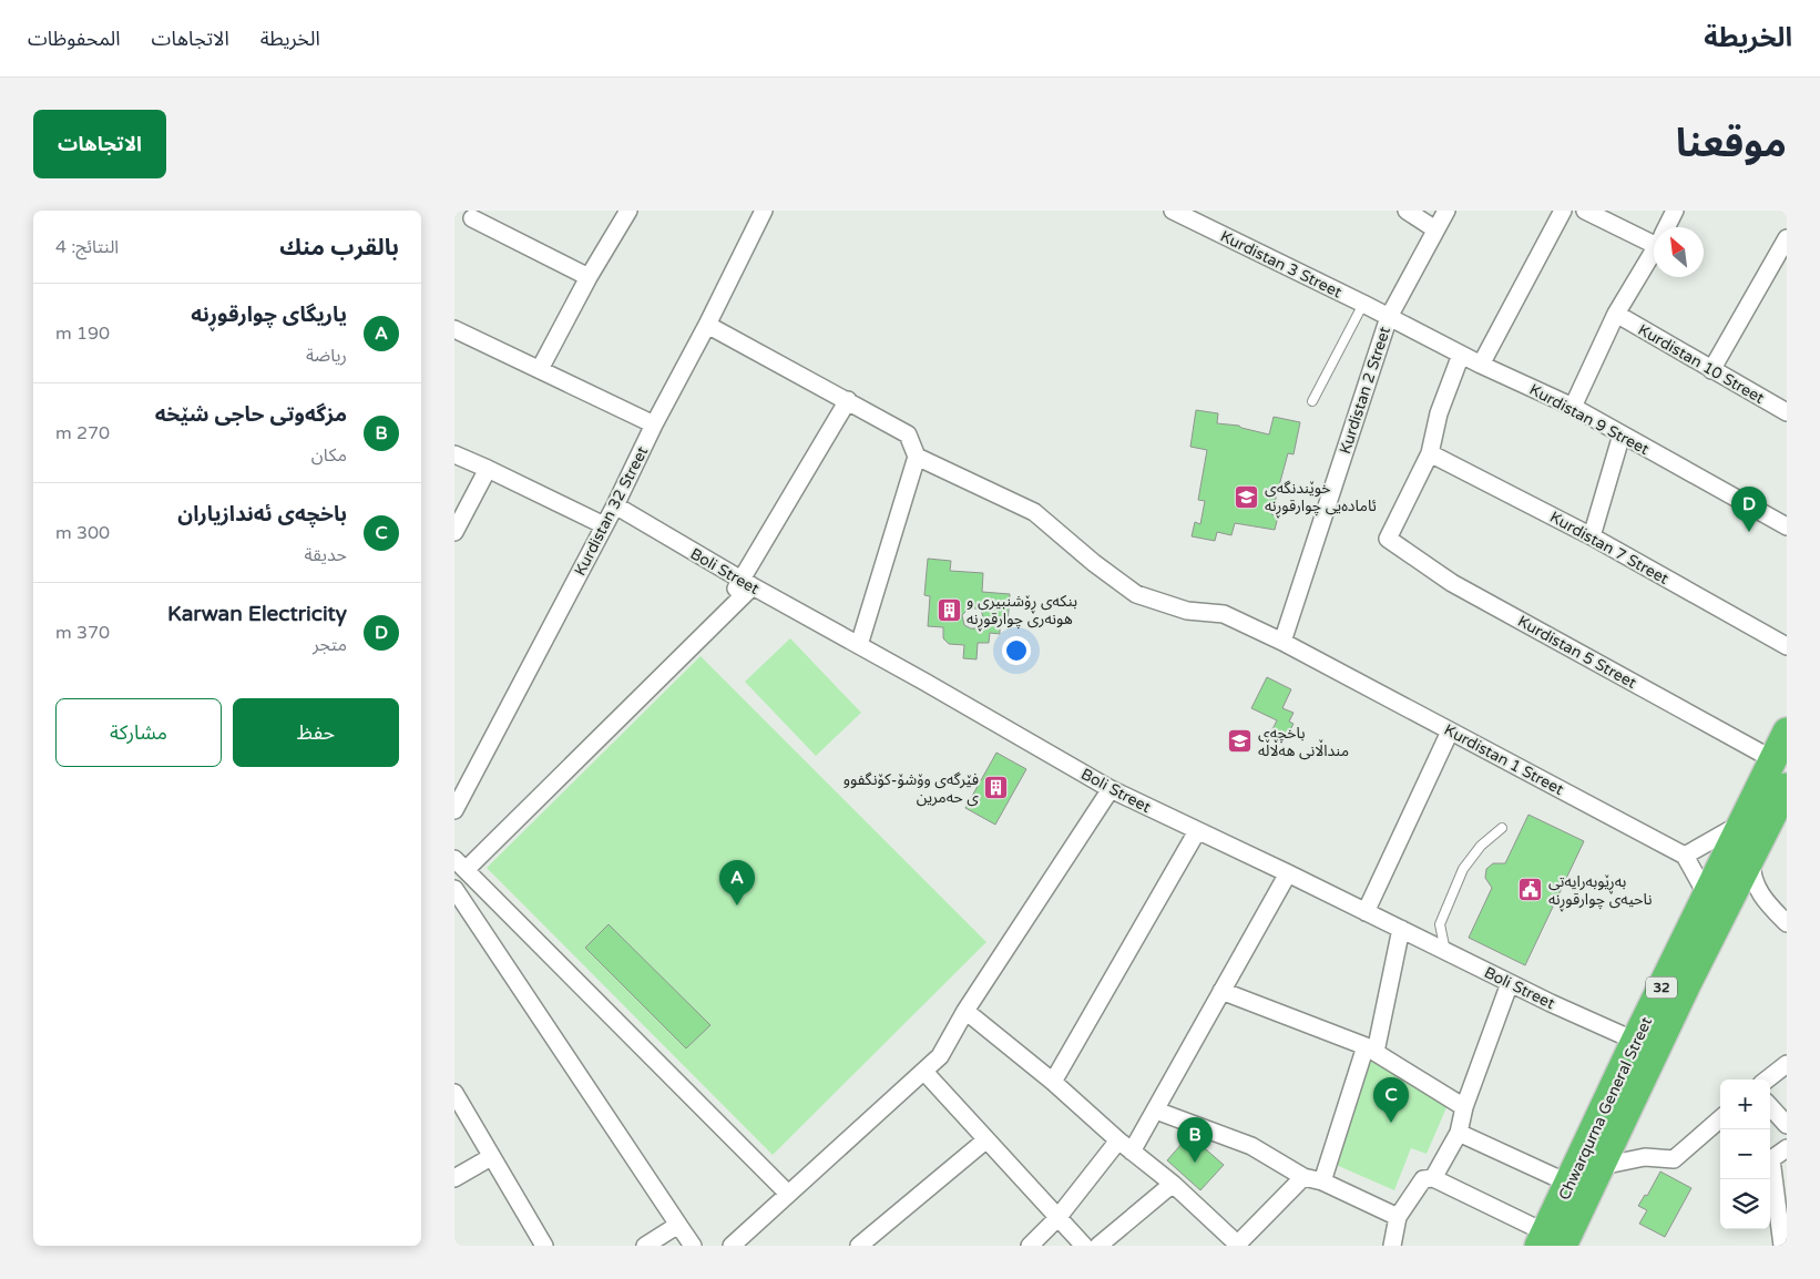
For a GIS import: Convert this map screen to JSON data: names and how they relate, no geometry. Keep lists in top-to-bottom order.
{
  "streets": {
    "highway": ["32", "Chwarqurna General Street"],
    "street": [
      "Kurdistan 3 Street",
      "Kurdistan 10 Street",
      "Kurdistan 2 Street",
      "Kurdistan 9 Street",
      "Kurdistan 32 Street",
      "Kurdistan 7 Street",
      "Boli Street",
      "Kurdistan 5 Street",
      "Kurdistan 1 Street"
    ]
  },
  "crossings": [
    ["Kurdistan 3 Street", "Kurdistan 2 Street"],
    ["Kurdistan 3 Street", "Kurdistan 9 Street"],
    ["Kurdistan 2 Street", "Kurdistan 9 Street"],
    ["Kurdistan 2 Street", "Kurdistan 1 Street"],
    ["Kurdistan 32 Street", "Boli Street"],
    ["Kurdistan 7 Street", "Kurdistan 5 Street"],
    ["Boli Street", "Chwarqurna General Street"],
    ["Kurdistan 5 Street", "Chwarqurna General Street"]
  ],
  "places": {
    "school or university": ["خوێندنگەی ئامادەیی چوارقوڕنە", "باخچەی منداڵانی هەڵاڵە"],
    "building": ["بنکەی ڕۆشنبیری و هونەری چوارقوڕنە", "فێرگەی وۆشۆ-کۆنگفوو ی حەمرین"],
    "public building": ["بەڕێوبەرایەتی ناحیەی چوارقوڕنە"]
  },
  "north": "top left",
  "page": {
    "header": "الخريطة",
    "nav": ["الخريطة", "الاتجاهات", "المحفوظات"],
    "title": "موقعنا",
    "buttons": [
      "الاتجاهات",
      ["حفظ", "مشاركة"]
    ],
    "heading": ["بالقرب منك", "النتائج: 4"],
    "list": [
      {
        "mark": "A",
        "name": "یاریگای چوارقوڕنە",
        "note": "رياضة",
        "value": "190 m"
      },
      {
        "mark": "B",
        "name": "مزگەوتی حاجی شێخە",
        "note": "مكان",
        "value": "270 m"
      },
      {
        "mark": "C",
        "name": "باخچەی ئەندازیاران",
        "note": "حديقة",
        "value": "300 m"
      },
      {
        "mark": "D",
        "name": "Karwan Electricity",
        "note": "متجر",
        "value": "370 m"
      }
    ],
    "pins": [
      "D",
      "A",
      "C",
      "B"
    ],
    "map_buttons": ["+", "−"]
  }
}
